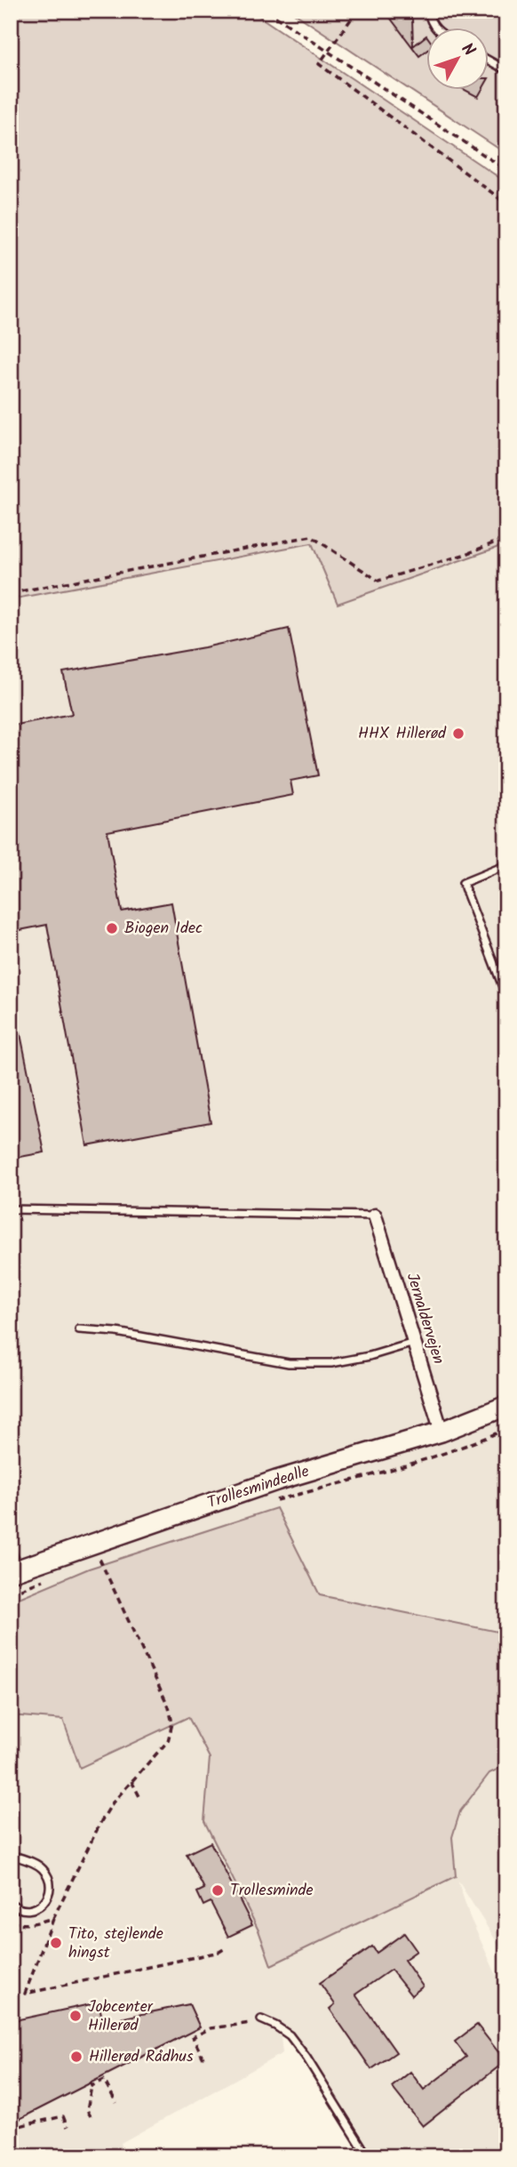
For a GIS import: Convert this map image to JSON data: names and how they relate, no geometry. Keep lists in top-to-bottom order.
{
  "streets": {
    "street": ["Jernaldervejen", "Trollesmindealle"]
  },
  "crossings": [
    ["Jernaldervejen", "Trollesmindealle"]
  ],
  "places": [
    "HHX Hillerød",
    "Biogen Idec",
    "Trollesminde",
    "Tito, stejlende hingst",
    "Jobcenter Hillerød",
    "Hillerød Rådhus"
  ],
  "north": "top right"
}
